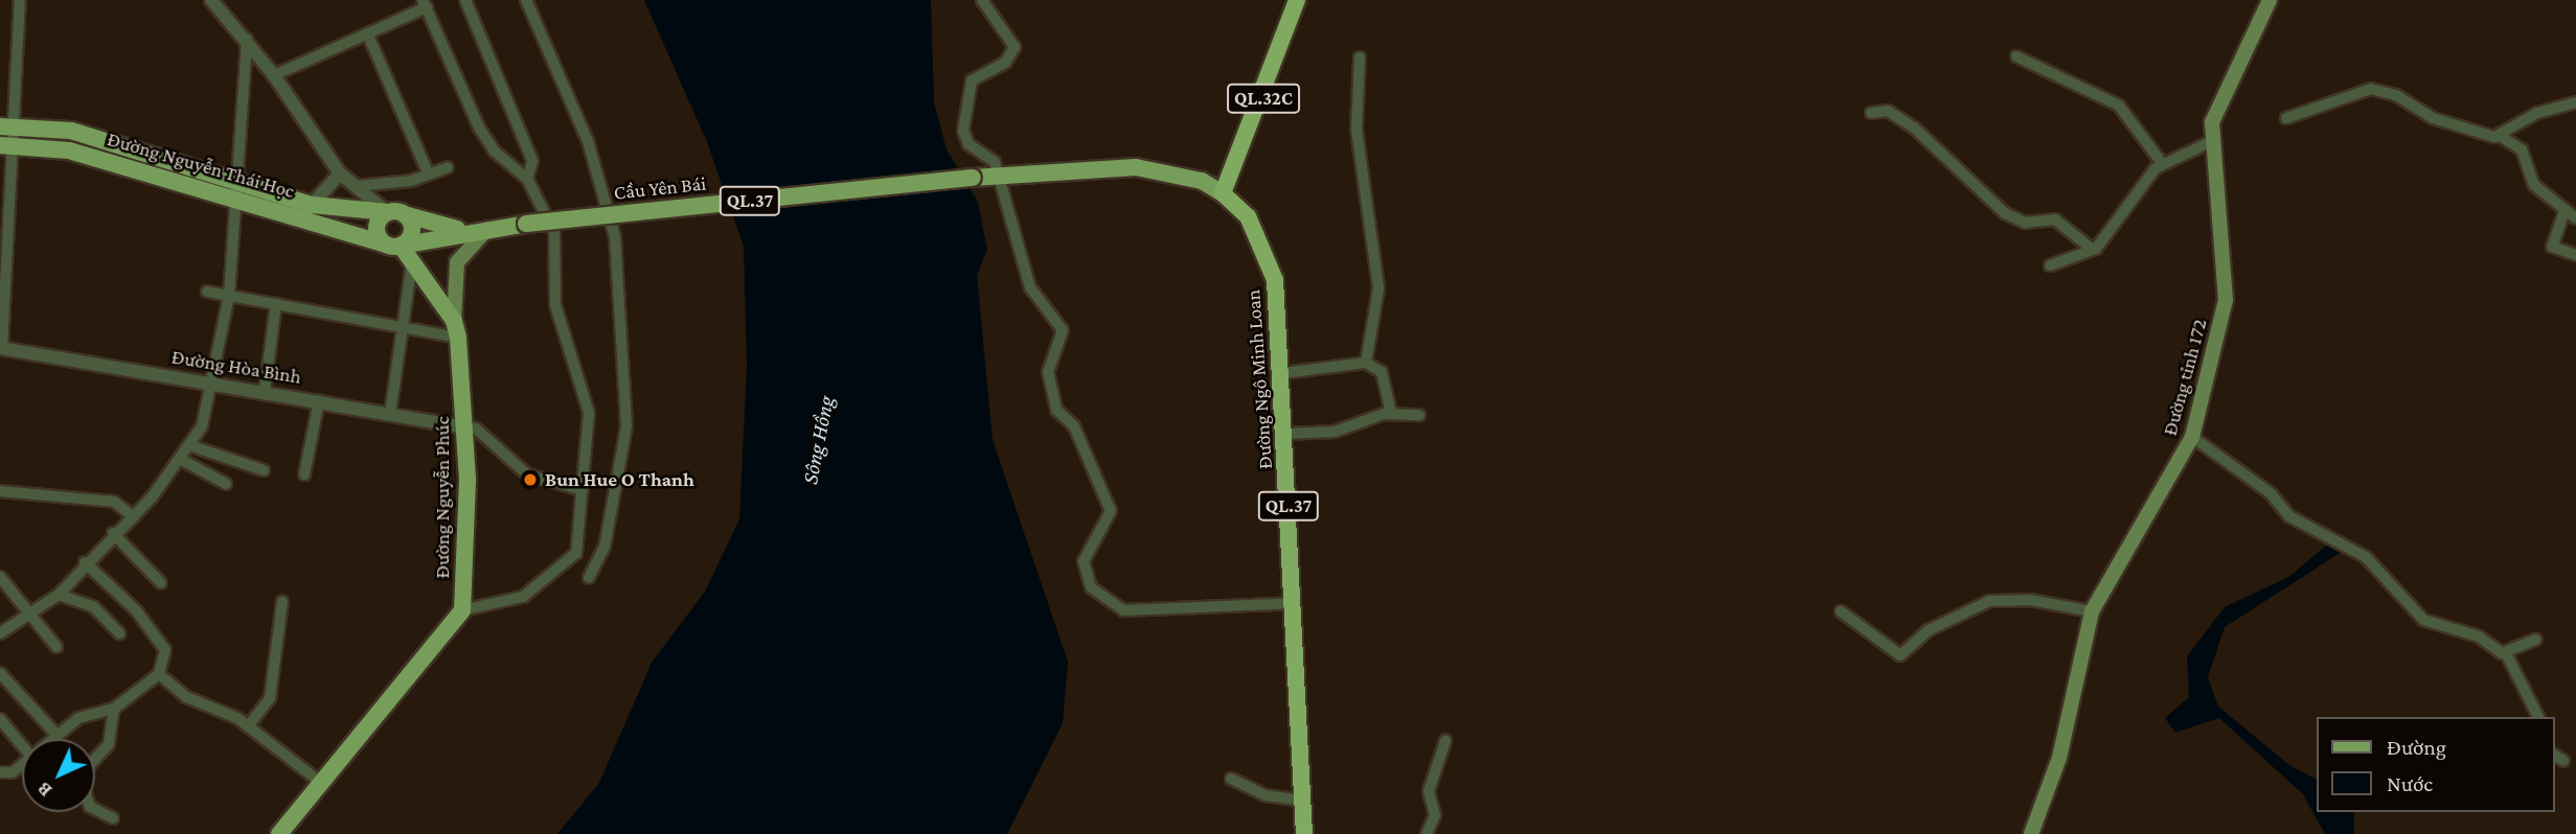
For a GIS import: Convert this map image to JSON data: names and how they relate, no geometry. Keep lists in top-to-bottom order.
{
  "streets": {
    "highway": ["QL.32C", "QL.37", "Đường Ngô Minh Loan"],
    "main road": [
      "Đường Nguyễn Thái Học",
      "Cầu Yên Bái",
      "Đường tỉnh 172",
      "Đường Nguyễn Phúc"
    ],
    "street": ["Đường Hòa Bình"]
  },
  "crossings": [
    ["QL.32C", "Đường Ngô Minh Loan"],
    ["Đường Nguyễn Thái Học", "Cầu Yên Bái"],
    ["Đường Nguyễn Thái Học", "Đường Nguyễn Phúc"],
    ["Cầu Yên Bái", "Đường Ngô Minh Loan"],
    ["Đường Hòa Bình", "Đường Nguyễn Phúc"]
  ],
  "water": ["Sông Hồng"],
  "places": ["Bun Hue O Thanh"],
  "legend": ["Đường", "Nước"],
  "north": "bottom left"
}
